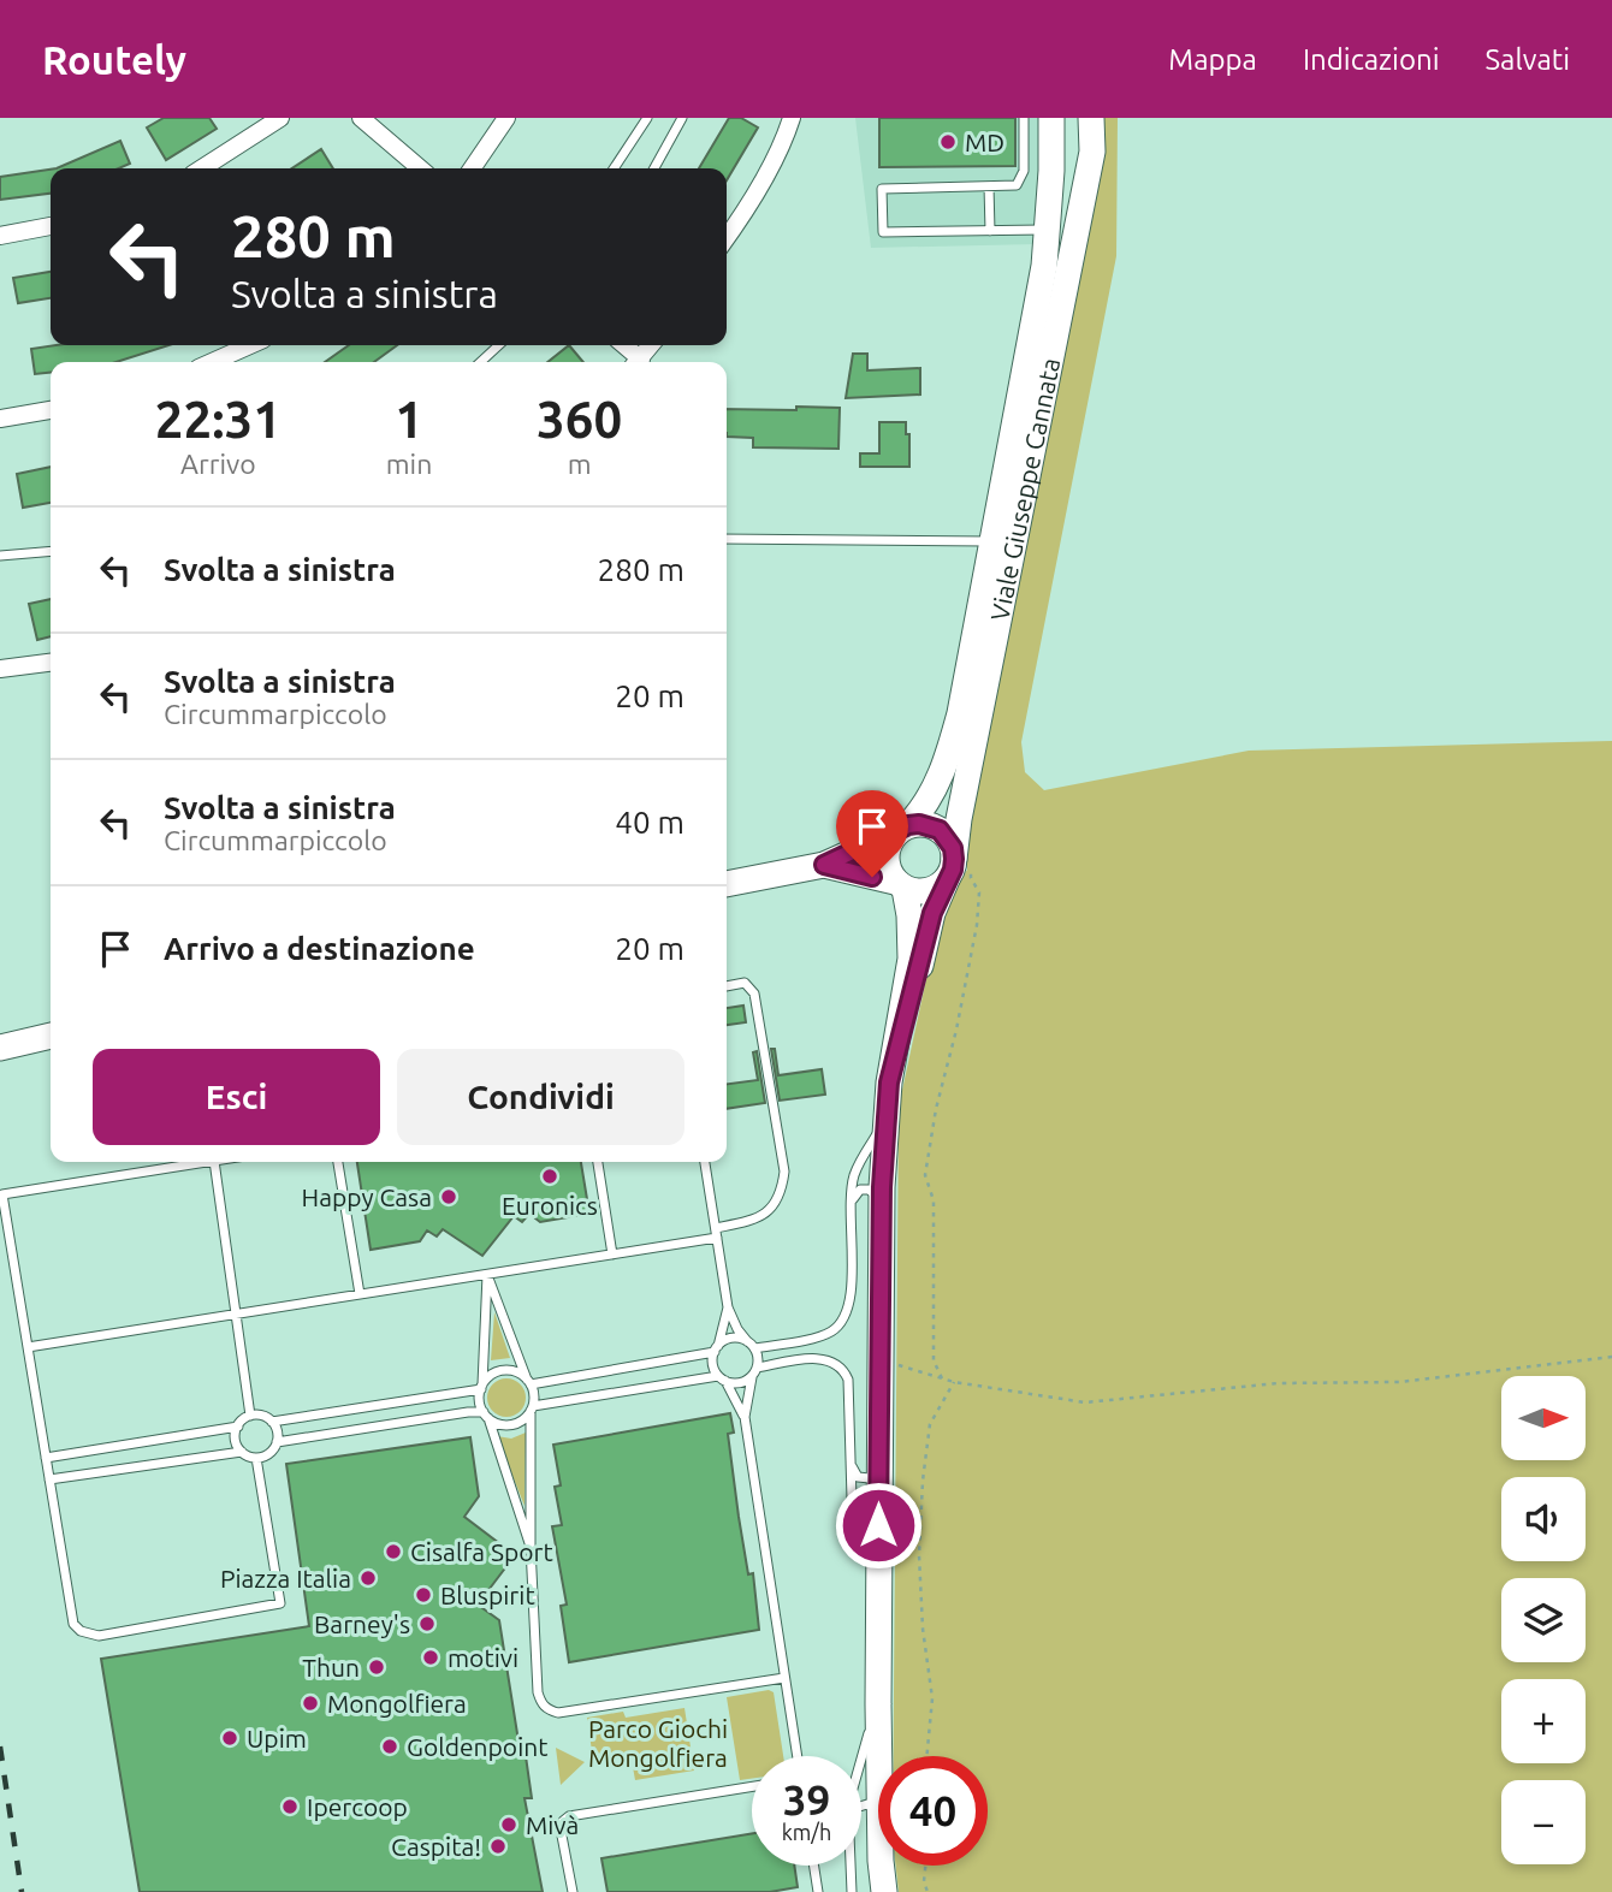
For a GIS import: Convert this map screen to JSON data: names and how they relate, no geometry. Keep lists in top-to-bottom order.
{
  "streets": {
    "street": ["Viale Giuseppe Cannata"]
  },
  "parks": ["Parco Giochi Mongolfiera"],
  "places": [
    "MD",
    "Euronics",
    "Happy Casa",
    "Cisalfa Sport",
    "Piazza Italia",
    "Bluspirit",
    "Barney's",
    "motivi",
    "Thun",
    "Mongolfiera",
    "Upim",
    "Goldenpoint",
    "Ipercoop",
    "Mivà",
    "Caspita!"
  ],
  "north": "right",
  "page": {
    "header": "Routely",
    "nav": ["Mappa", "Indicazioni", "Salvati"],
    "turn": ["280 m", "Svolta a sinistra"],
    "eta": [
      "22:31",
      "Arrivo",
      "1",
      "min",
      "360",
      "m"
    ],
    "list": [
      {
        "name": "Svolta a sinistra",
        "value": "280 m"
      },
      {
        "name": "Svolta a sinistra",
        "note": "Circummarpiccolo",
        "value": "20 m"
      },
      {
        "name": "Svolta a sinistra",
        "note": "Circummarpiccolo",
        "value": "40 m"
      },
      {
        "name": "Arrivo a destinazione",
        "value": "20 m"
      }
    ],
    "buttons": ["Esci", "Condividi"],
    "map_buttons": ["+", "−"],
    "speed": "39 km/h",
    "limit": "40"
  }
}
